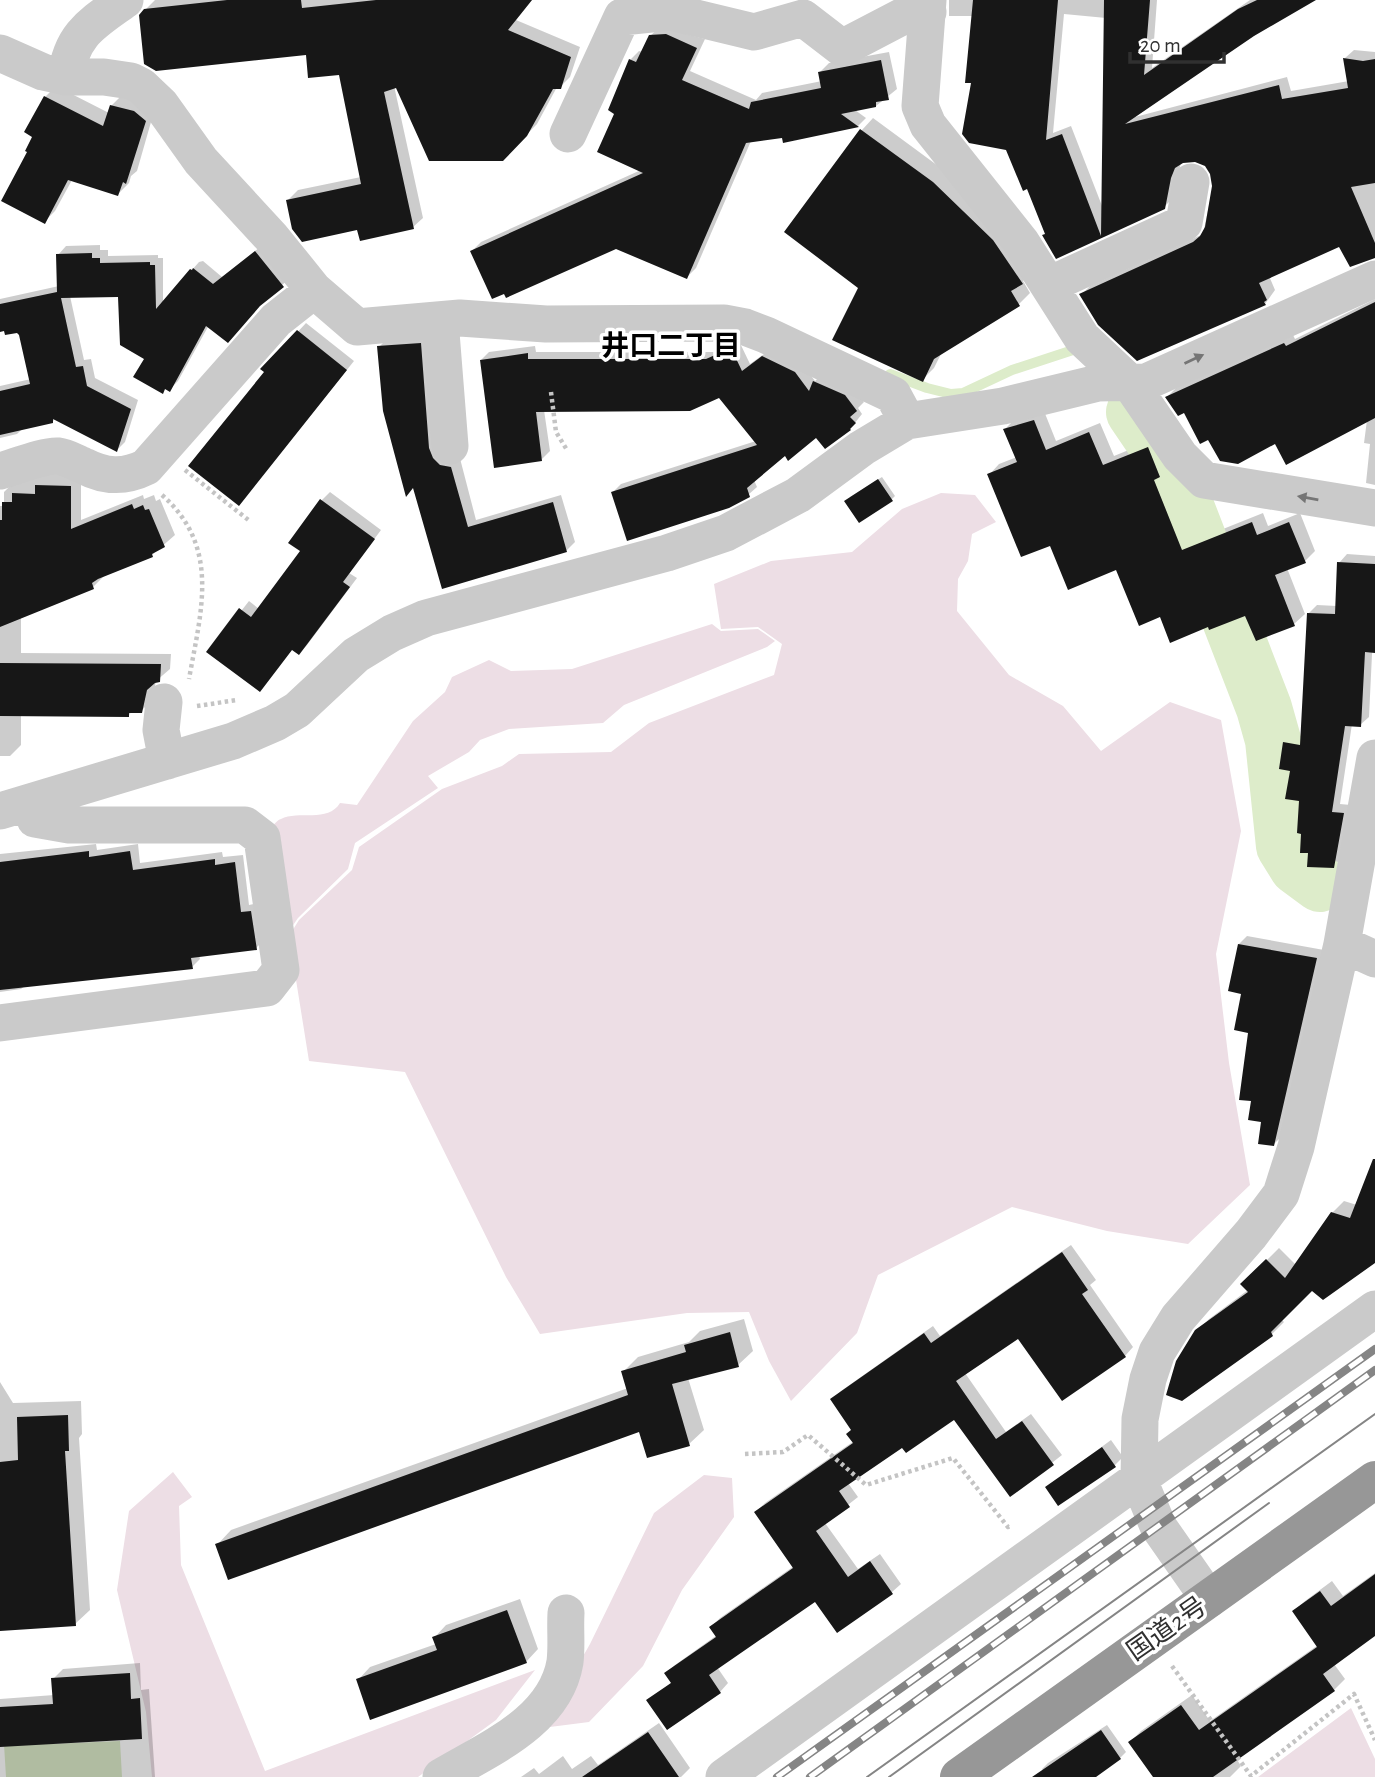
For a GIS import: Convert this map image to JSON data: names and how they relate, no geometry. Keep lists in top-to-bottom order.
{
  "streets": {
    "highway": ["国道2号"]
  },
  "districts": ["井口二丁目"],
  "scale_bar": "20 m"
}
